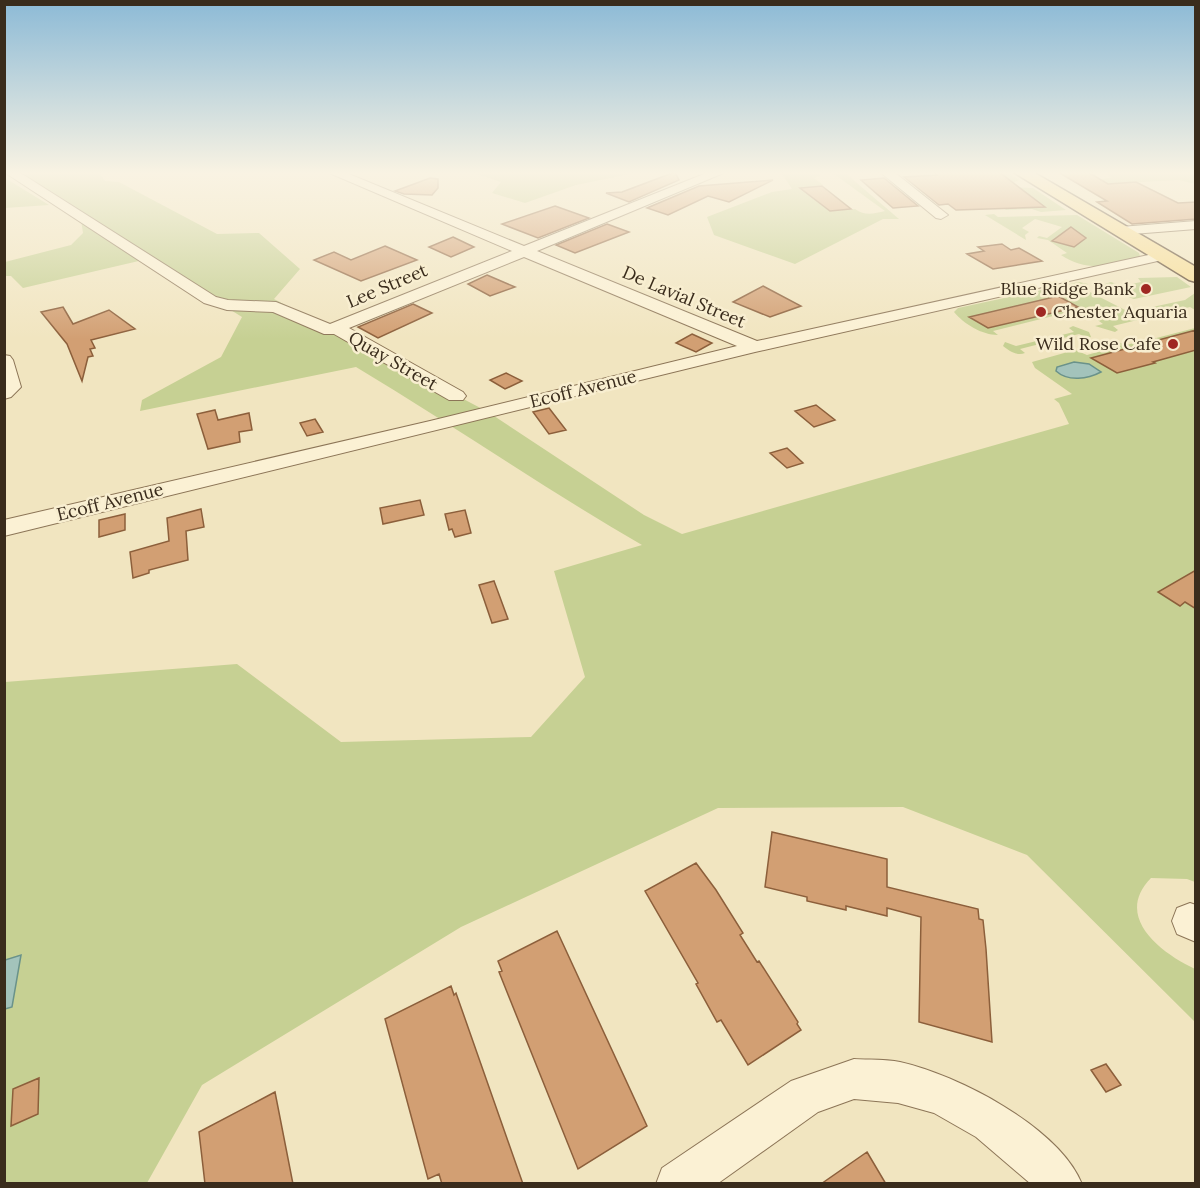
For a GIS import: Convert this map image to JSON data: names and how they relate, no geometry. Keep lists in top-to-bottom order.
{
  "streets": {
    "street": [
      "Lee Street",
      "De Lavial Street",
      "Quay Street",
      "Ecoff Avenue"
    ]
  },
  "crossings": [
    ["Lee Street", "De Lavial Street"],
    ["Lee Street", "Quay Street"],
    ["De Lavial Street", "Ecoff Avenue"]
  ],
  "places": ["Blue Ridge Bank", "Chester Aquaria", "Wild Rose Cafe"]
}
